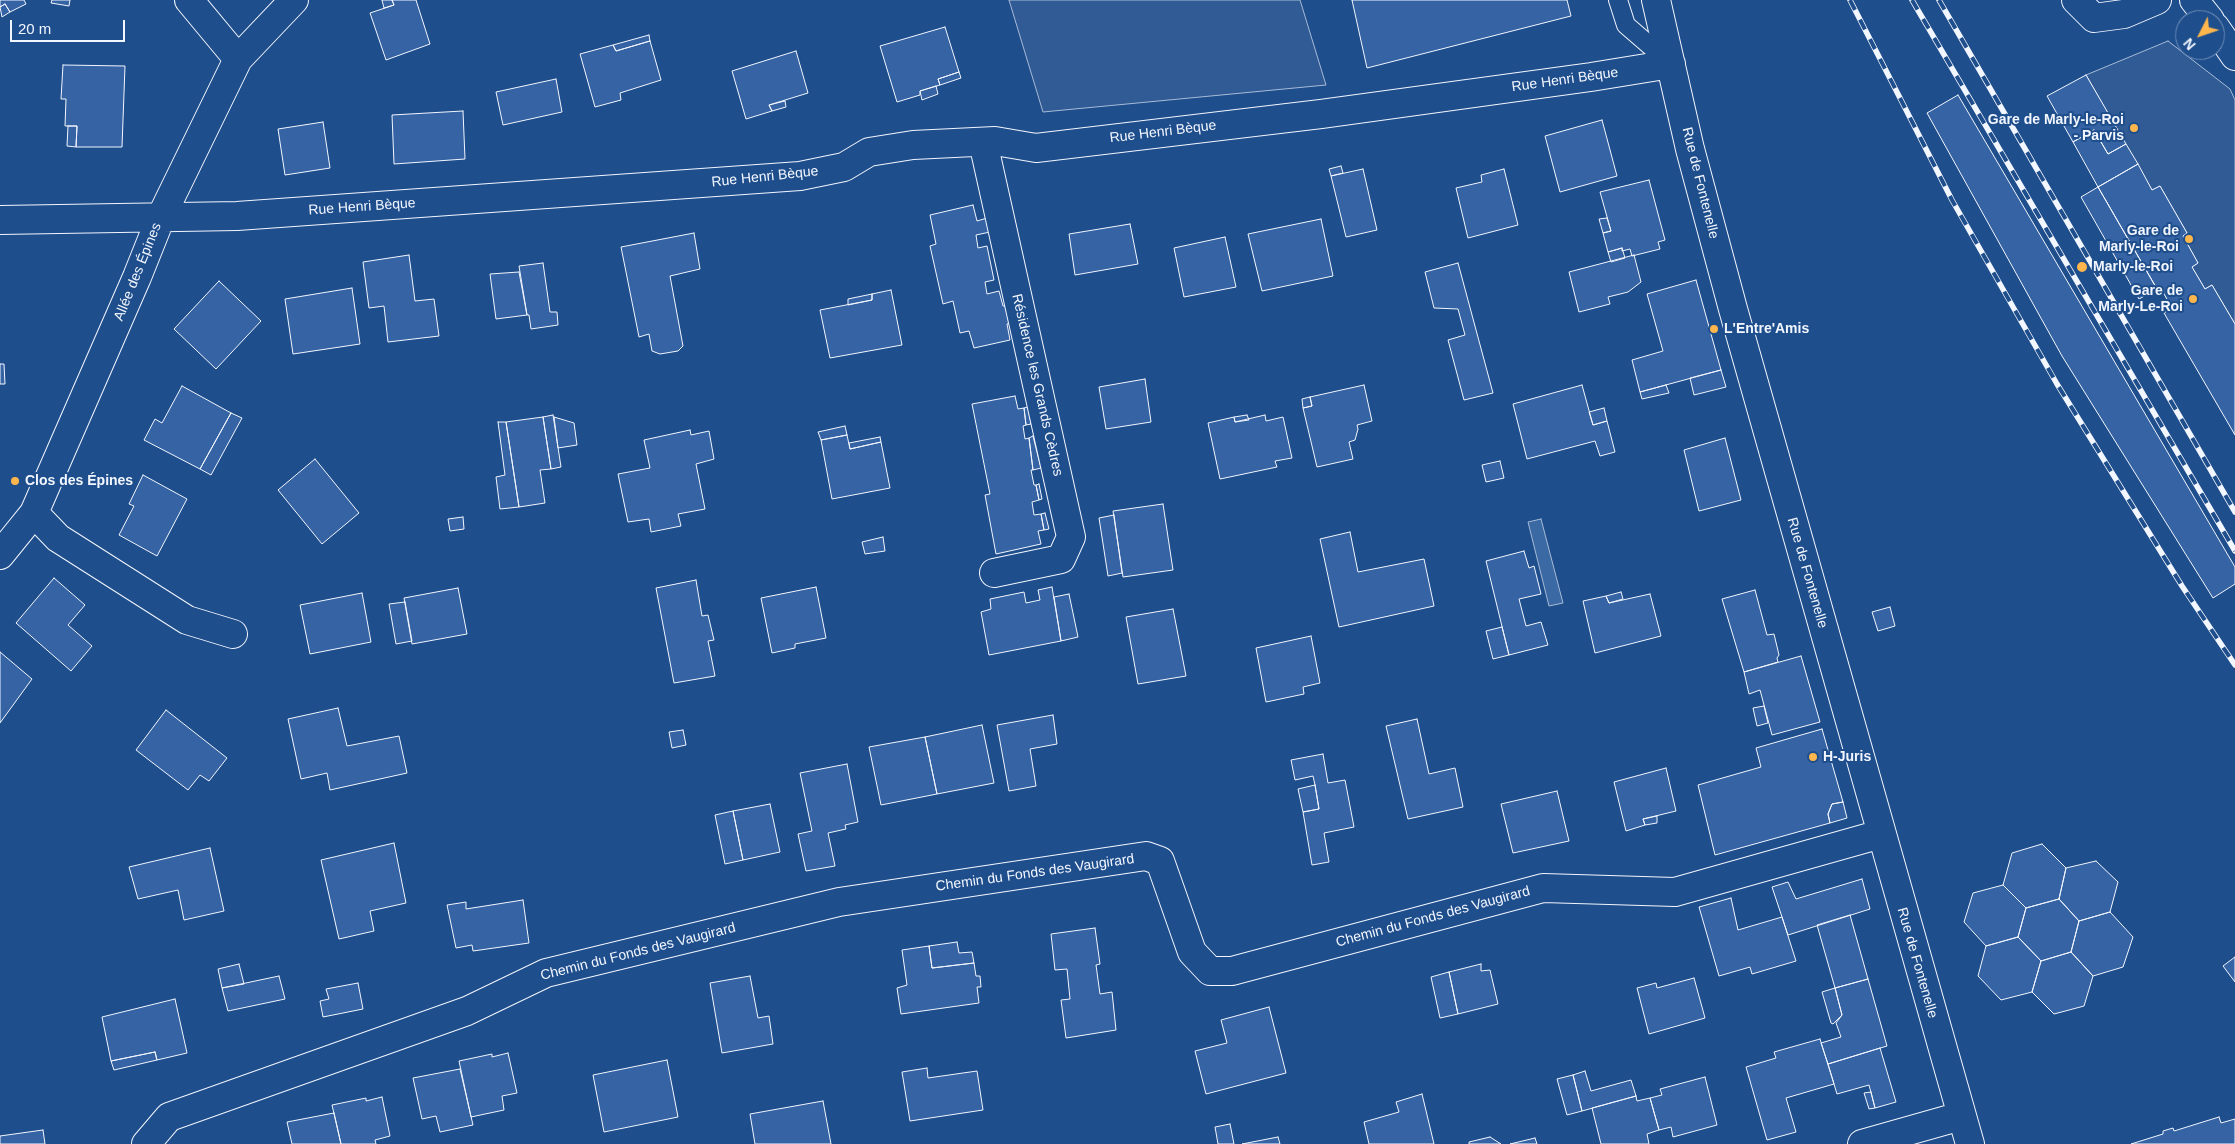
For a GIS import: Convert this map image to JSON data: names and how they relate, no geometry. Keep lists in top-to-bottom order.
{
  "streets": {
    "street": [
      "Rue Henri Bèque",
      "Rue de Fontenelle",
      "Allée des Épines",
      "Résidence les Grands Cèdres",
      "Chemin du Fonds des Vaugirard"
    ]
  },
  "crossings": [
    ["Rue Henri Bèque", "Rue de Fontenelle"],
    ["Rue Henri Bèque", "Allée des Épines"],
    ["Rue Henri Bèque", "Résidence les Grands Cèdres"],
    ["Rue de Fontenelle", "Chemin du Fonds des Vaugirard"]
  ],
  "places": [
    "Gare de Marly-le-Roi - Parvis",
    "Gare de Marly-le-Roi",
    "Marly-le-Roi",
    "Gare de Marly-Le-Roi",
    "L'Entre'Amis",
    "Clos des Épines",
    "H-Juris"
  ],
  "scale_bar": "20 m",
  "north": "bottom left"
}
